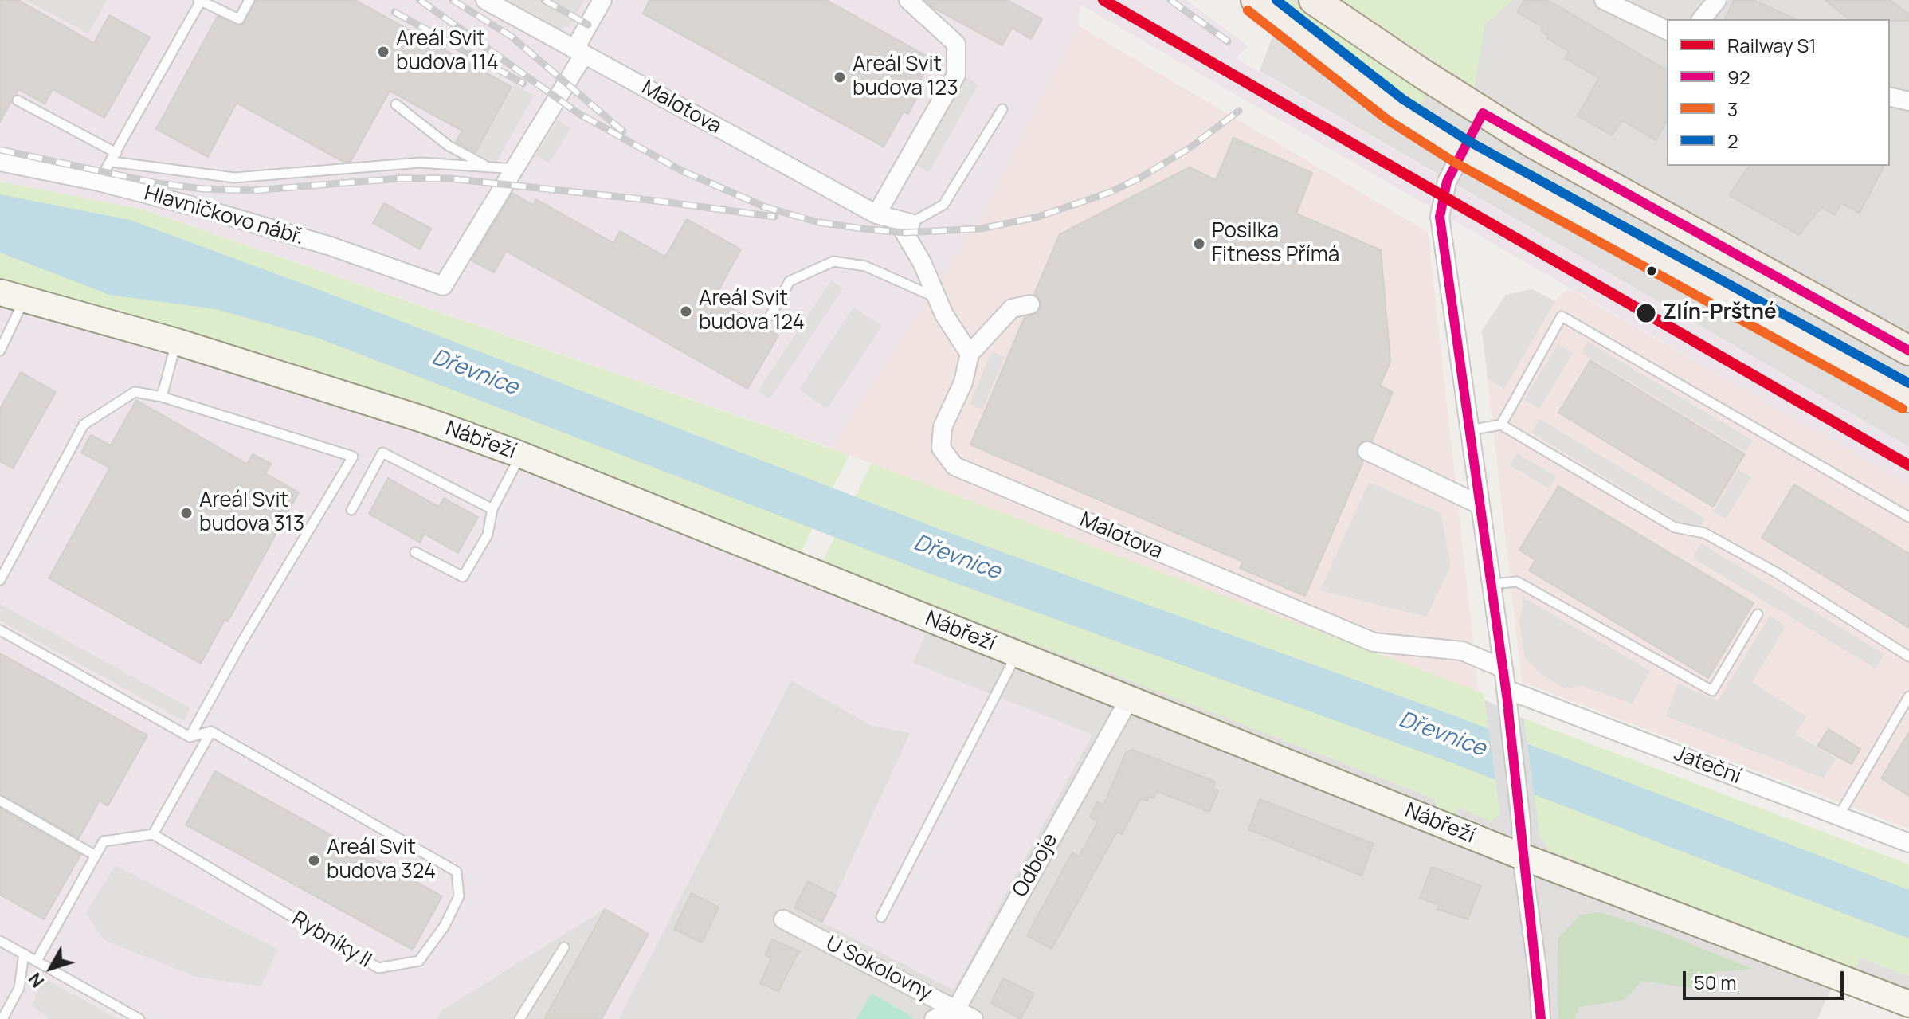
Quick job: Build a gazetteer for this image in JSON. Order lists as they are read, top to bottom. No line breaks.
{"streets":{"street":["Malotova","Hlavničkovo nábř.","Nábřeží","Jateční","Odboje","U Sokolovny"],"lane":["Rybníky II"]},"crossings":[["Nábřeží","Odboje"],["Odboje","U Sokolovny"]],"water":["Dřevnice"],"places":["Areál Svit budova 114","Areál Svit budova 123","Posilka Fitness Přímá","Areál Svit budova 124","Zlín-Prštné","Areál Svit budova 313","Areál Svit budova 324"],"lines":["rail line S1","transit line 2","transit line 3","transit line 92"],"legend":["Railway S1","92","3","2"],"scale_bar":"50 m","north":"bottom left"}
